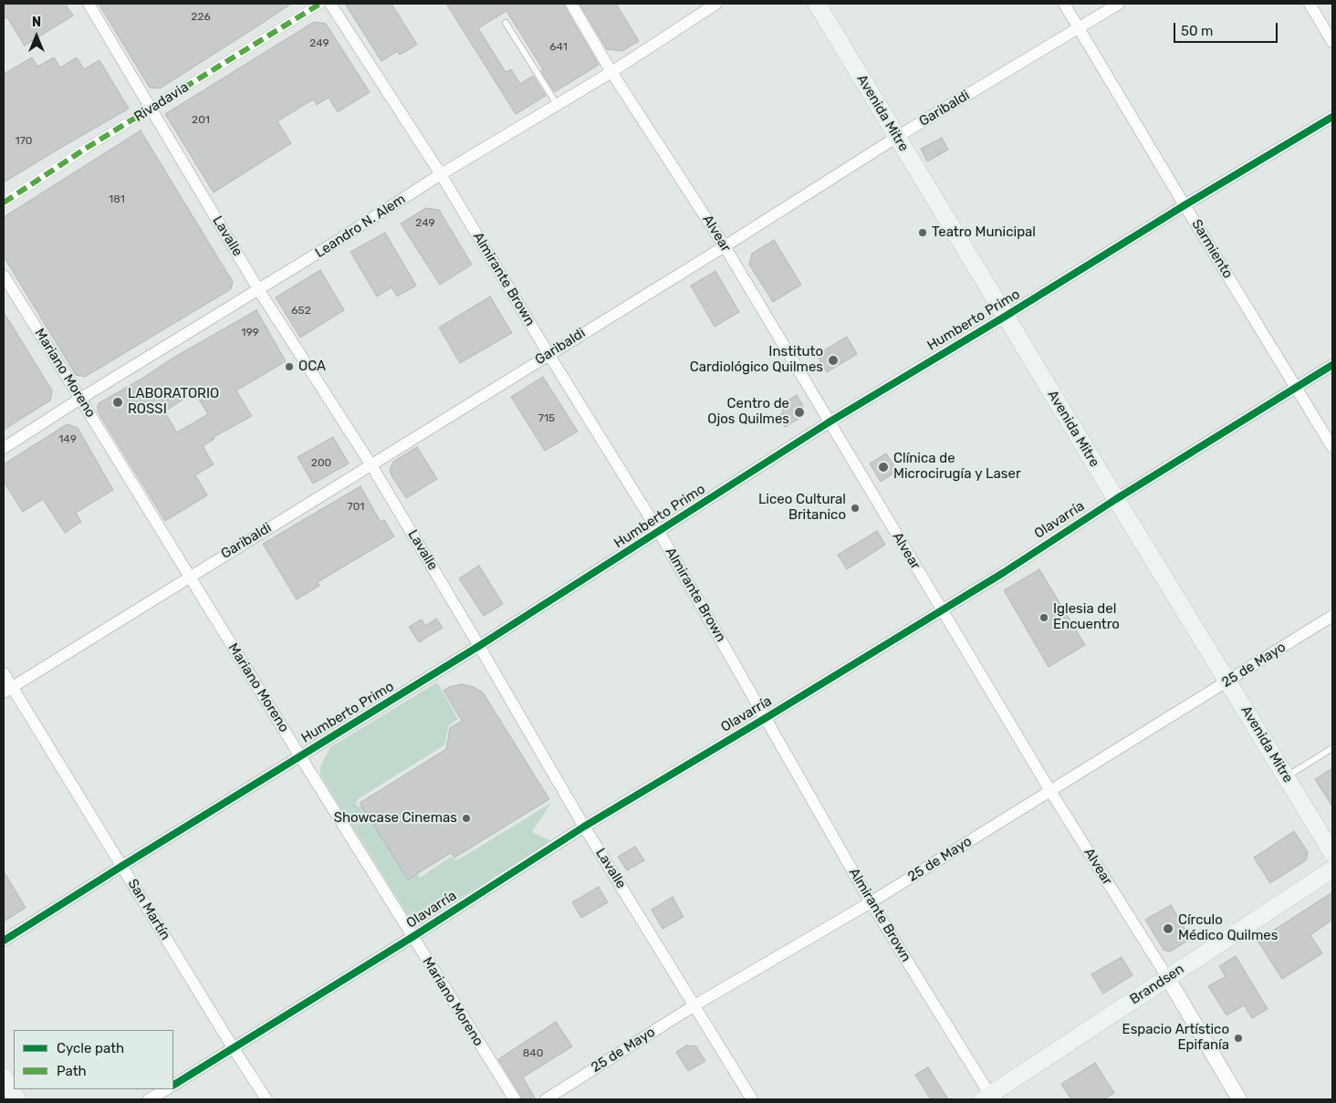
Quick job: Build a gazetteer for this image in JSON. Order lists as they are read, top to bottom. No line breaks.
{"streets":{"main road":["Avenida Mitre","Brandsen"],"street":["Rivadavia","Garibaldi","Leandro N. Alem","Alvear","Lavalle","Sarmiento","Almirante Brown","Humberto Primo","Mariano Moreno","Olavarría","25 de Mayo","San Martín"]},"crossings":[["Rivadavia","Lavalle"],["Garibaldi","Avenida Mitre"],["Garibaldi","Alvear"],["Garibaldi","Lavalle"],["Garibaldi","Sarmiento"],["Garibaldi","Almirante Brown"],["Garibaldi","Mariano Moreno"],["Garibaldi","San Martín"],["Avenida Mitre","Humberto Primo"],["Avenida Mitre","Olavarría"],["Avenida Mitre","25 de Mayo"],["Leandro N. Alem","Alvear"],["Leandro N. Alem","Lavalle"],["Leandro N. Alem","Almirante Brown"],["Leandro N. Alem","Mariano Moreno"],["Alvear","Humberto Primo"],["Alvear","Olavarría"],["Alvear","25 de Mayo"],["Alvear","Brandsen"],["Lavalle","Humberto Primo"],["Lavalle","Olavarría"],["Lavalle","25 de Mayo"],["Sarmiento","Humberto Primo"],["Sarmiento","Olavarría"],["Almirante Brown","Humberto Primo"],["Almirante Brown","Olavarría"],["Almirante Brown","25 de Mayo"],["Almirante Brown","Brandsen"],["Humberto Primo","Mariano Moreno"],["Humberto Primo","San Martín"],["Mariano Moreno","Olavarría"],["Olavarría","San Martín"]],"places":["Teatro Municipal","Instituto Cardiológico Quilmes","OCA","LABORATORIO ROSSI","Centro de Ojos Quilmes","Clínica de Microcirugía y Laser","Liceo Cultural Britanico","Iglesia del Encuentro","Showcase Cinemas","Círculo Médico Quilmes","Espacio Artístico Epifanía"],"house_numbers":["226","249","641","201","170","181","249","652","199","715","149","200","701","840"],"legend":["Cycle path","Path"],"scale_bar":"50 m","north":"top"}
